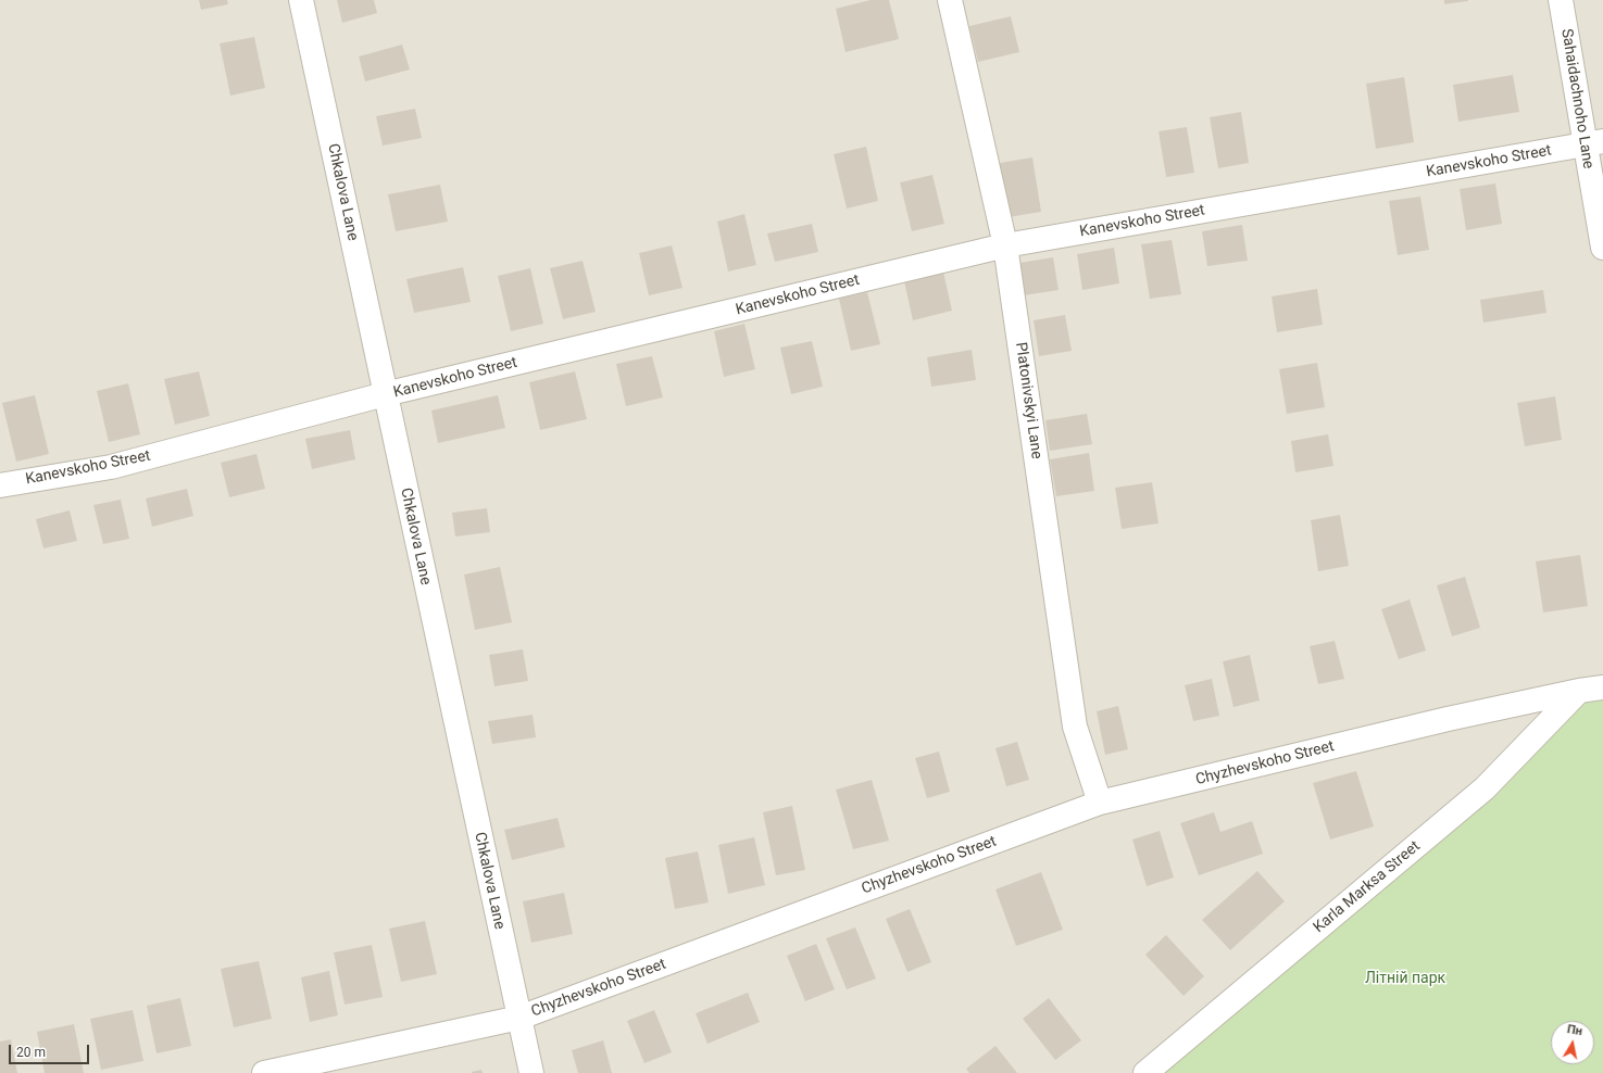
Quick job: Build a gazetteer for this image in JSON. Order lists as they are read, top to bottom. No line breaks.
{"streets":{"street":["Sahaidachnoho Lane","Kanevskoho Street","Chkalova Lane","Platonivskyi Lane","Chyzhevskoho Street","Karla Marksa Street"]},"crossings":[["Sahaidachnoho Lane","Kanevskoho Street"],["Kanevskoho Street","Chkalova Lane"],["Kanevskoho Street","Platonivskyi Lane"],["Chkalova Lane","Chyzhevskoho Street"],["Platonivskyi Lane","Chyzhevskoho Street"],["Chyzhevskoho Street","Karla Marksa Street"]],"parks":["Літній парк"],"scale_bar":"20 m","north":"top"}
